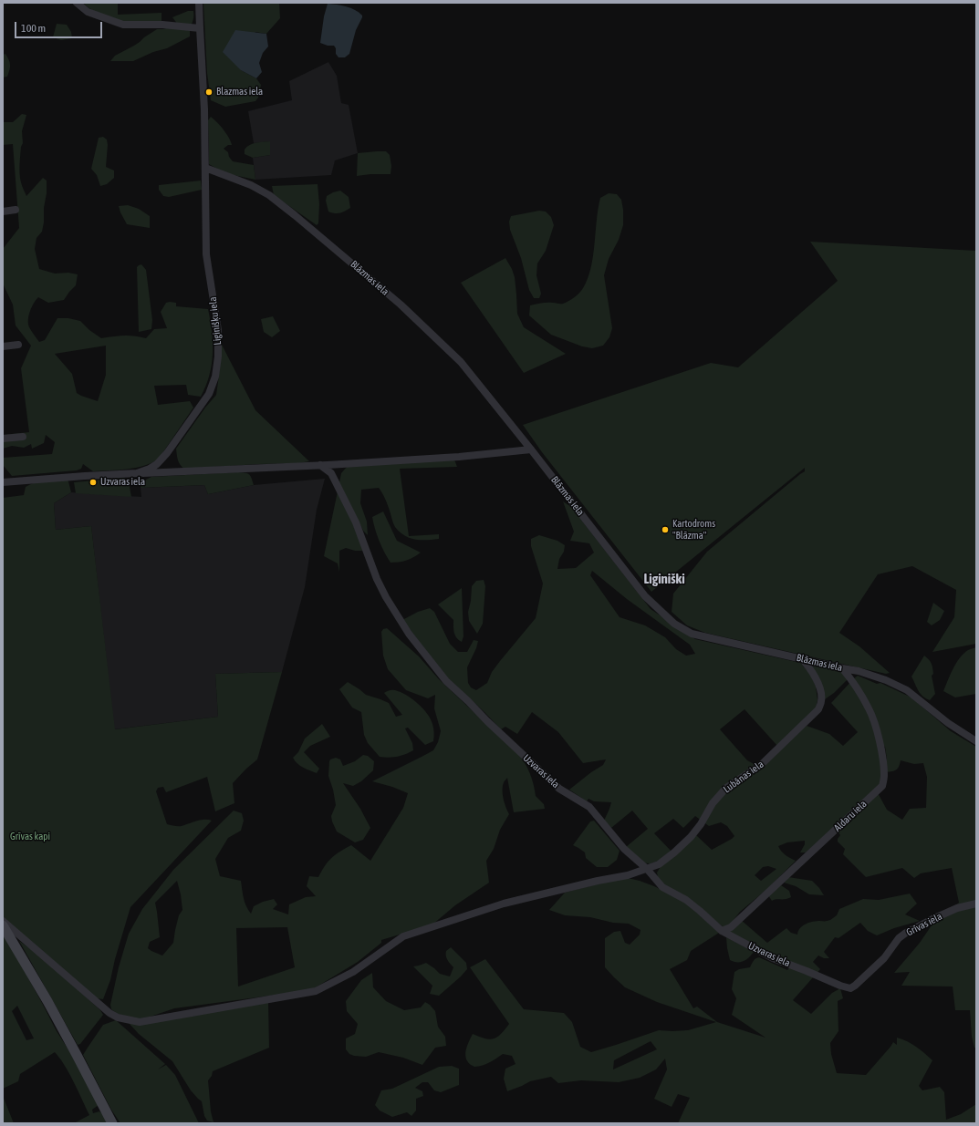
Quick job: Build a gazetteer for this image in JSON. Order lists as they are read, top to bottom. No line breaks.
{"streets":{"street":["Blāzmas iela","Liginišķu iela","Uzvaras iela","Lubānas iela","Aldaru iela","Grīvas iela"]},"crossings":[["Blāzmas iela","Liginišķu iela"],["Blāzmas iela","Lubānas iela"],["Blāzmas iela","Aldaru iela"],["Uzvaras iela","Lubānas iela"],["Uzvaras iela","Aldaru iela"],["Uzvaras iela","Grīvas iela"]],"districts":["Liginiški"],"parks":["Grīvas kapi"],"places":["Blazmas iela","Uzvaras iela","Kartodroms \"Blāzma\""],"scale_bar":"100 m"}
